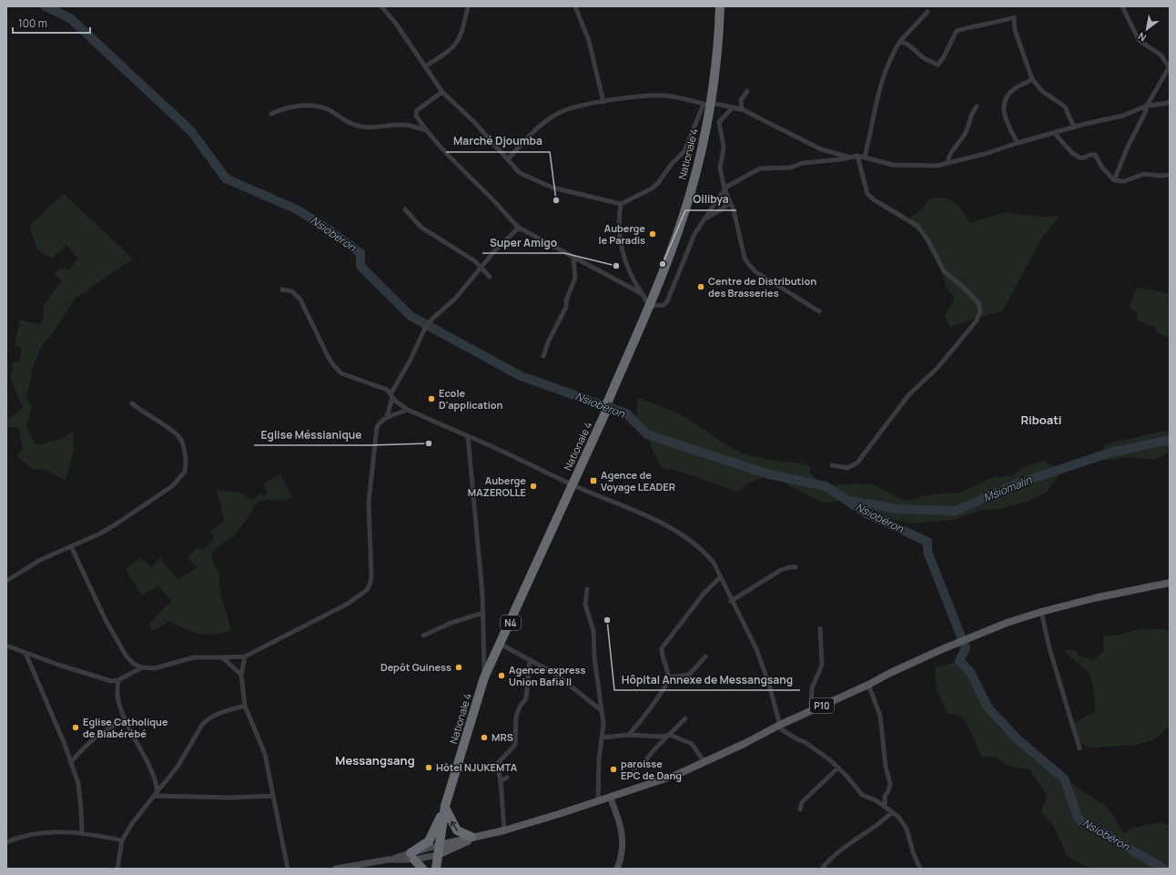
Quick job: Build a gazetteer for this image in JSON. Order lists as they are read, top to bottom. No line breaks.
{"streets":{"highway":["Nationale 4","N4"],"main road":["P10"]},"crossings":[["Nationale 4","P10"]],"districts":["Riboati","Messangsang"],"water":["Nsiobéron","Msiomalin"],"places":{"other":["Marché Djoumba","Auberge le Paradis","Oilibya","Super Amigo","Centre de Distribution des Brasseries","Ecole D'application","Eglise Méssianique","Auberge MAZEROLLE","Hôpital Annexe de Messangsang","Depôt Guiness","Agence express Union Bafia II","Eglise Catholique de Biabérébé","MRS","Hôtel NJUKEMTA","paroisse EPC de Dang"],"transit":["Agence de Voyage LEADER"]},"scale_bar":"100 m","north":"bottom left"}
